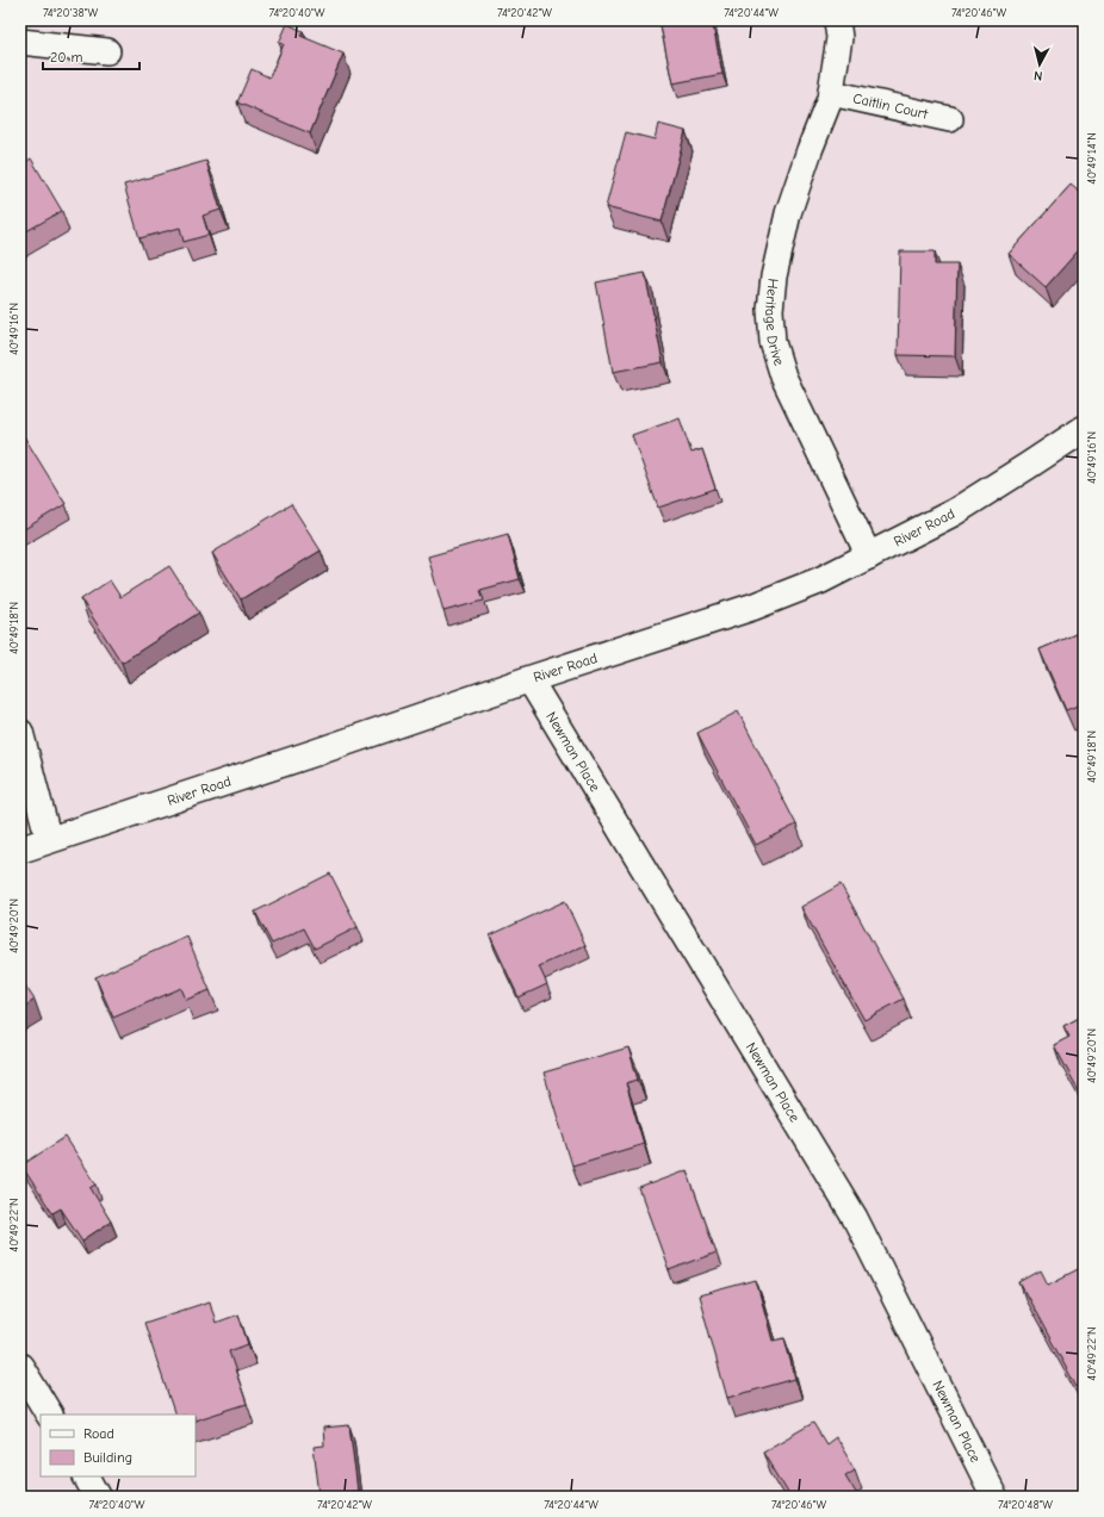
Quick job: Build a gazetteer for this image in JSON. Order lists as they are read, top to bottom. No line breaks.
{"streets":{"street":["Caitlin Court","Heritage Drive","River Road","Newman Place"]},"crossings":[["Caitlin Court","Heritage Drive"],["Heritage Drive","River Road"],["River Road","Newman Place"]],"legend":["Road","Building"],"scale_bar":"20 m","north":"bottom","coordinates":["74°20'38\"W","74°20'40\"W","74°20'42\"W","74°20'44\"W","74°20'46\"W","40°49'14\"N","40°49'16\"N","40°49'18\"N","40°49'20\"N","40°49'22\"N","74°20'48\"W"]}
